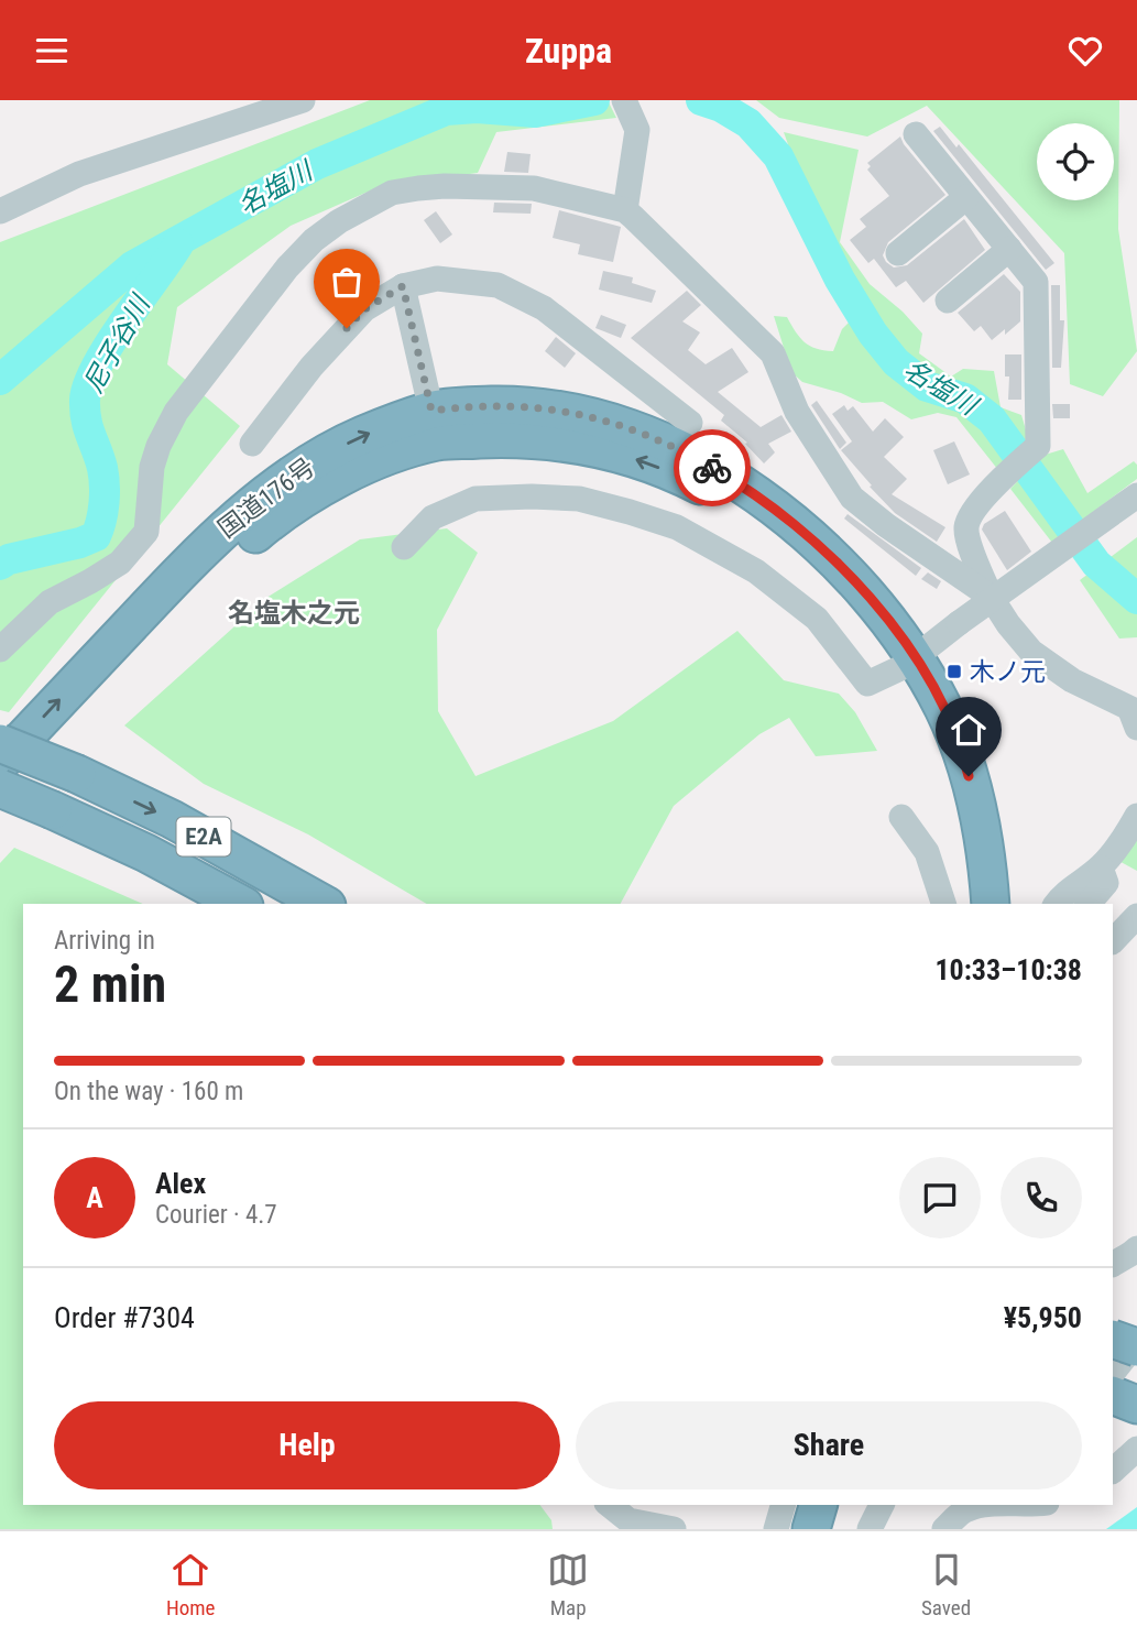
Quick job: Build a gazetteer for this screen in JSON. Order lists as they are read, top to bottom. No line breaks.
{"streets":{"highway":["国道176号","E2A"]},"districts":["名塩木之元"],"water":["名塩川","尼子谷川"],"places":{"transit":["木ノ元"]},"page":{"header":"Zuppa","heading":["2 min","Arriving in","10:33–10:38"],"panel":["Alex","Courier · 4.7","Order #7304","¥5,950"],"bar":"On the way · 160 m","round":"A","buttons":["Help","Share"],"tabs":["Home","Map","Saved"]}}
